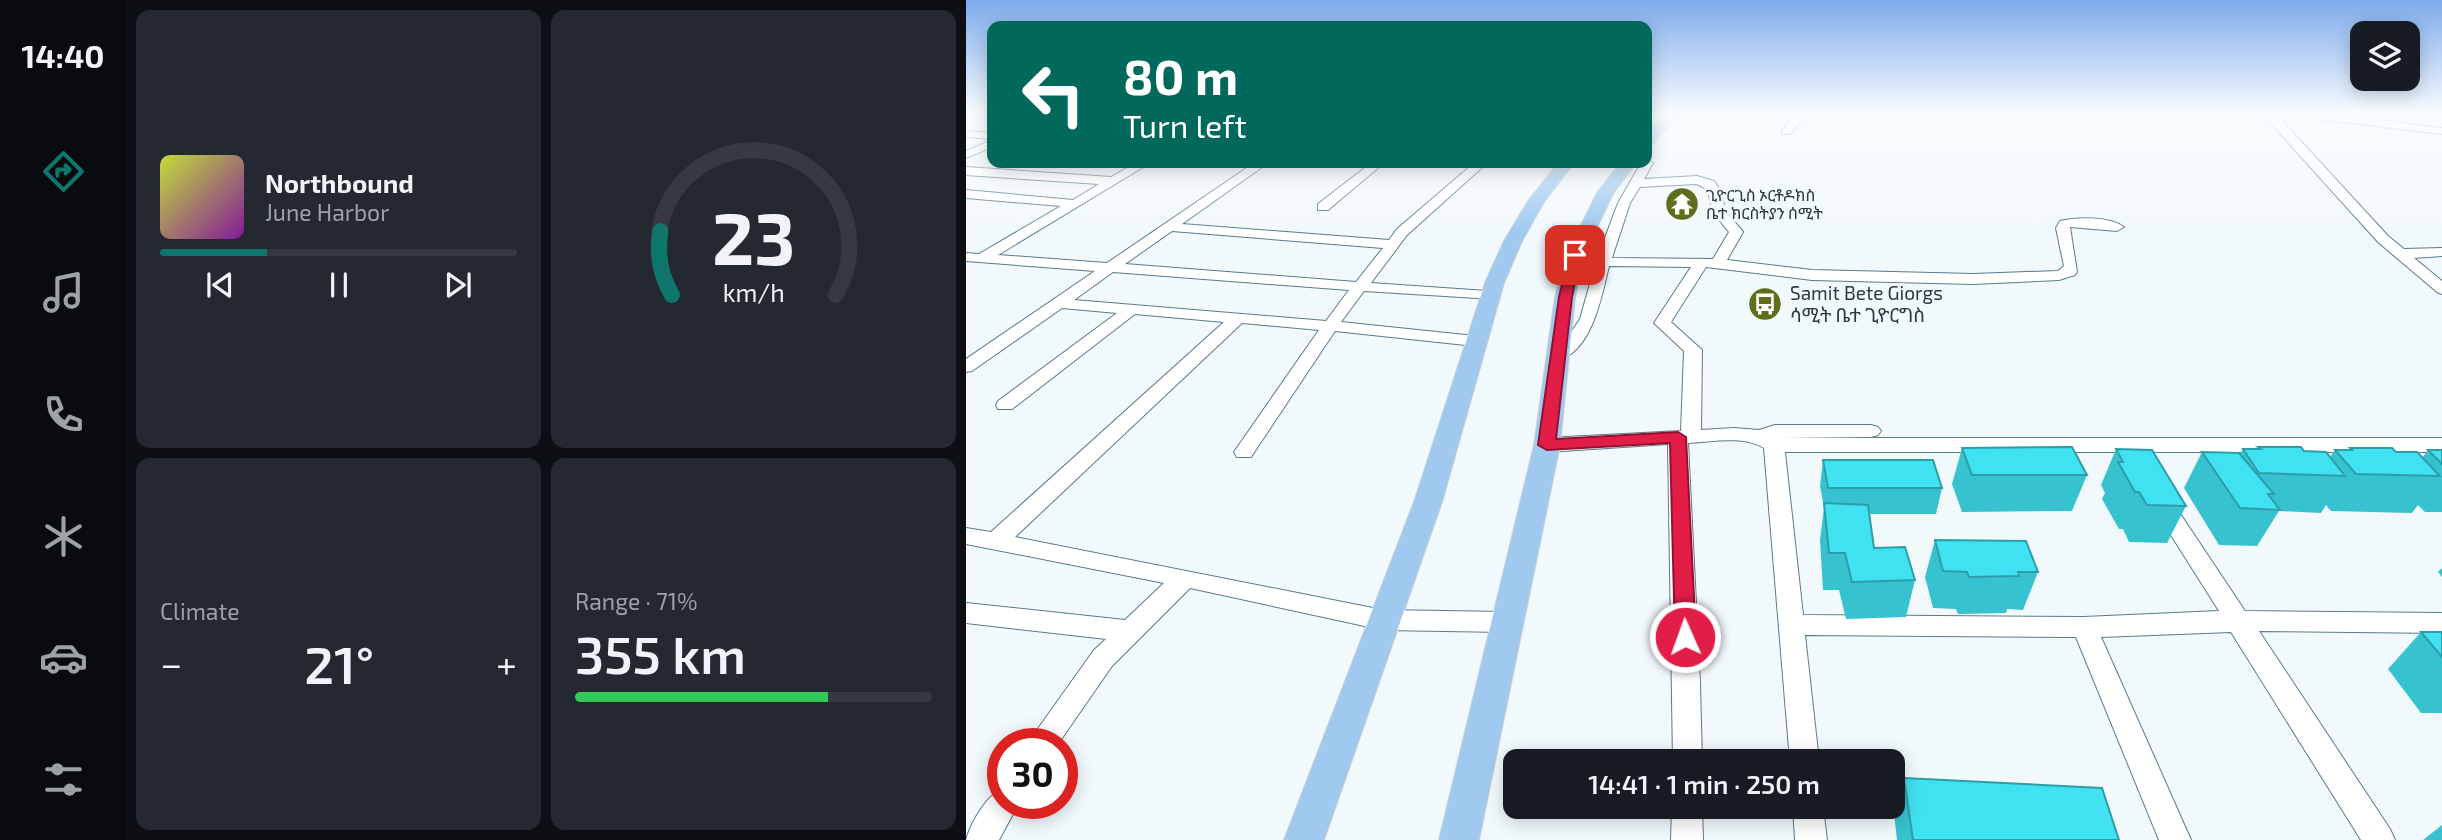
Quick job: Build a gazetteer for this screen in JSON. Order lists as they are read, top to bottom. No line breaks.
{"places":{"temple":["ጊዮርጊስ ኦርቶዶክስ ቤተ ክርስትያን ሰሚት"],"bus stop":["Samit Bete Giorgs ሳሚት ቤተ ጊዮርግስ"]},"page":{"tabs":"14:40","turn":["80 m","Turn left"],"song":["Northbound","June Harbor"],"tile":["Climate",["Range · 71%","355 km"]],"heat":["−","21°","+"],"limit":"30","trip":"14:41 · 1 min · 250 m","gauge":["23","km/h"]}}
